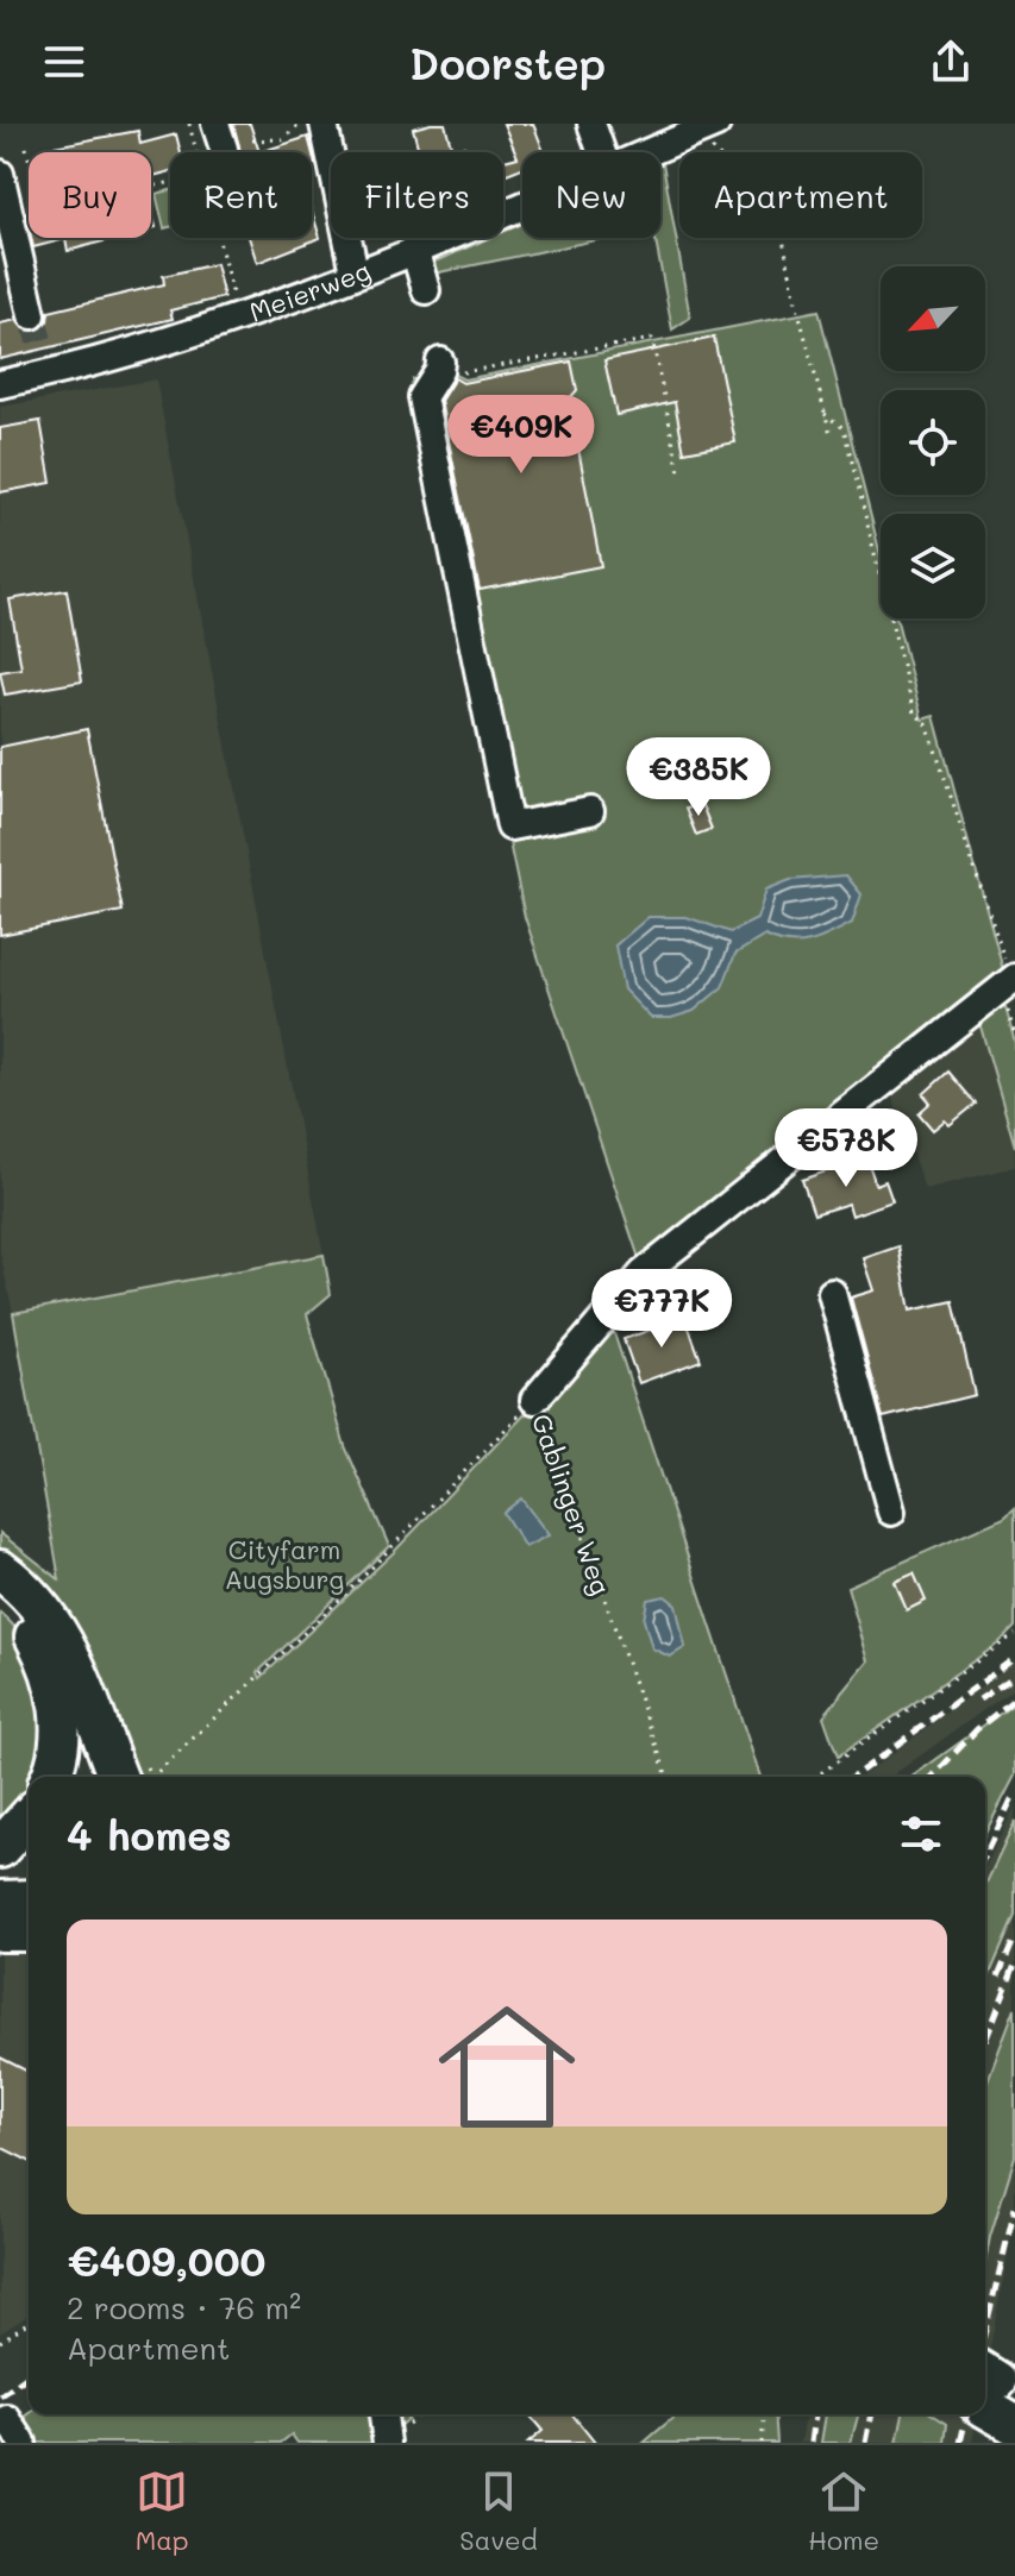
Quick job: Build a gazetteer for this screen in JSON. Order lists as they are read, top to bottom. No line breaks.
{"streets":{"street":["Meierweg","Gablinger Weg"]},"parks":["Cityfarm Augsburg"],"north":"bottom left","page":{"header":"Doorstep","chip":["Buy","Rent","Filters","New","Apartment"],"price":["€409K","€385K","€578K","€777K"],"heading":"4 homes","list":[{"name":"€409,000","note":"2 rooms · 76 m² · Apartment"}],"tabs":["Map","Saved","Home"]}}
